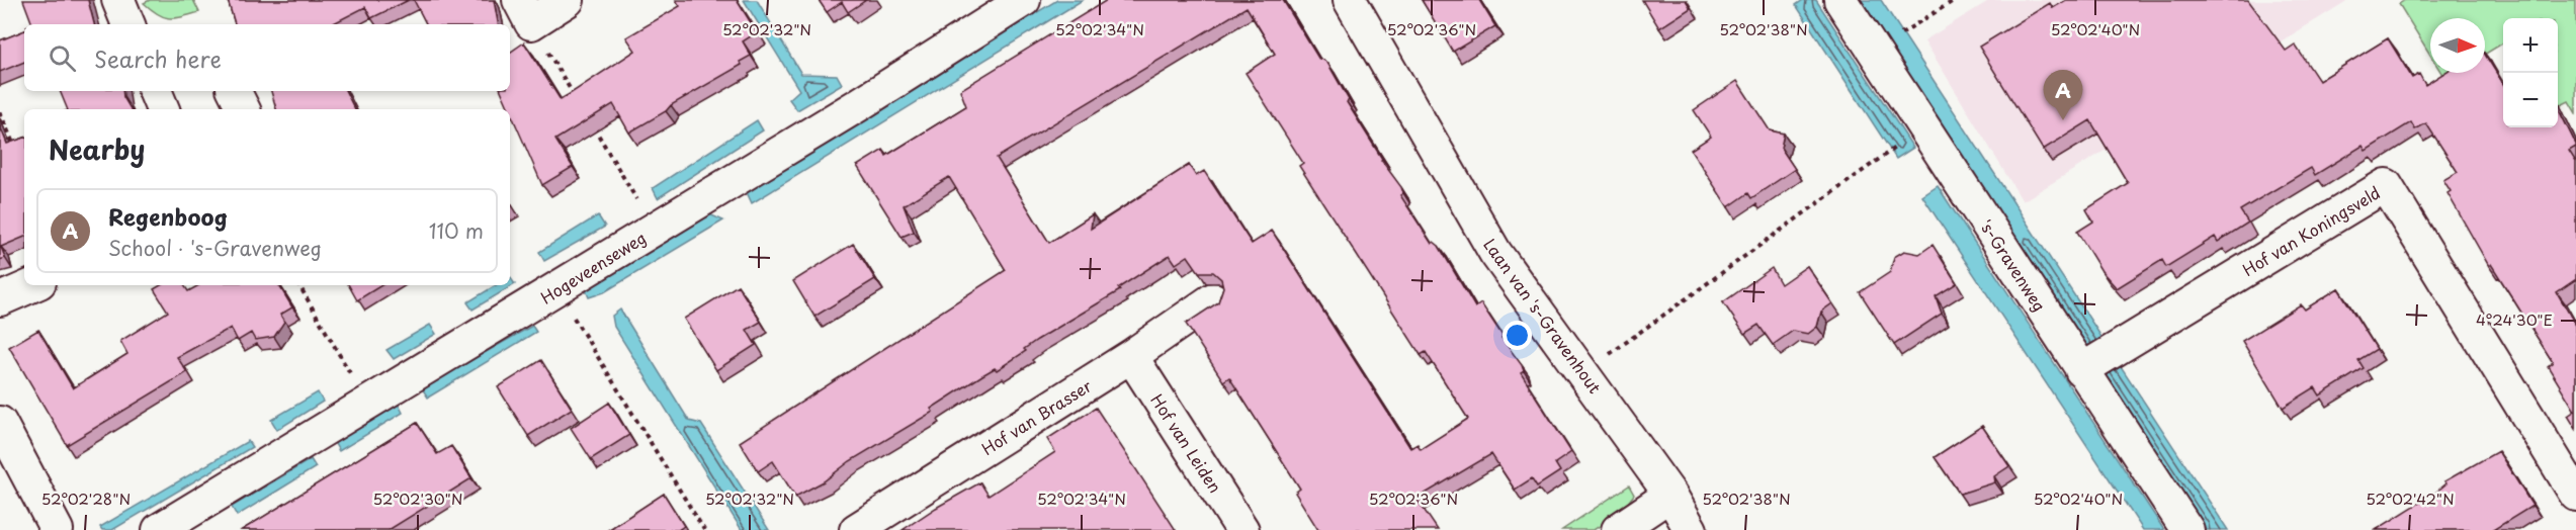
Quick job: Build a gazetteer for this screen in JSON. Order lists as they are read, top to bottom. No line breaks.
{"streets":{"street":["Hof van Koningsveld","'s-Gravenweg","Hogeveenseweg","Laan van 's-Gravenhout","Hof van Brasser","Hof van Leiden"]},"crossings":[["Hof van Koningsveld","'s-Gravenweg"],["Hof van Brasser","Hof van Leiden"]],"north":"right","page":{"map_buttons":["+","−"],"search":"Search here","pins":"A","heading":"Nearby","list":[{"mark":"A","name":"Regenboog","note":"School · 's-Gravenweg","value":"110 m"}]},"coordinates":["52°02'32\"N","52°02'34\"N","52°02'36\"N","52°02'38\"N","52°02'40\"N","4°24'30\"E","52°02'28\"N","52°02'30\"N","52°02'42\"N"]}
